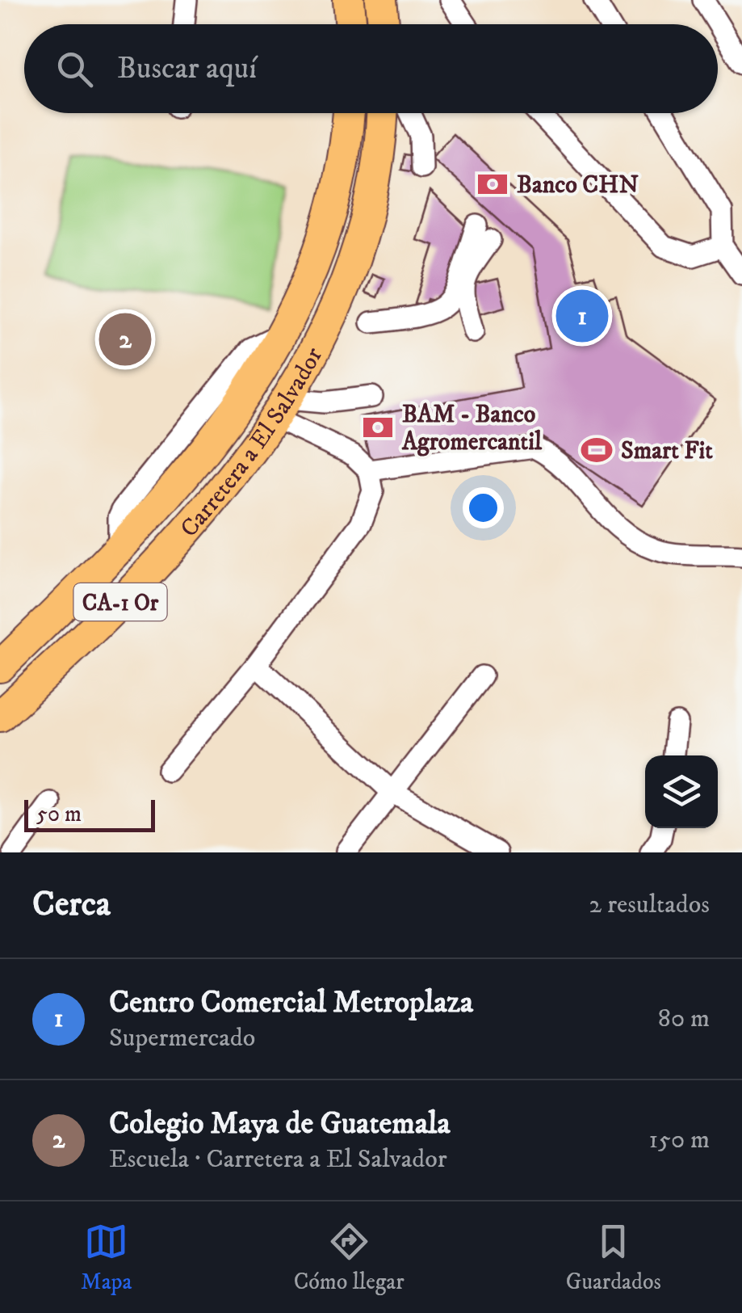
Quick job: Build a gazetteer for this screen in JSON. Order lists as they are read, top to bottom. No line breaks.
{"streets":{"highway":["Carretera a El Salvador","CA-1 Or"]},"places":{"bank":["Banco CHN","BAM - Banco Agromercantil"],"sports":["Smart Fit"]},"scale_bar":"50 m","page":{"search":"Buscar aquí","pins":["1","2"],"scale":"50 m","heading":["Cerca","2 resultados"],"list":[{"mark":"1","name":"Centro Comercial Metroplaza","note":"Supermercado","value":"80 m"},{"mark":"2","name":"Colegio Maya de Guatemala","note":"Escuela · Carretera a El Salvador","value":"150 m"}],"nav":["Mapa","Cómo llegar","Guardados"]}}
